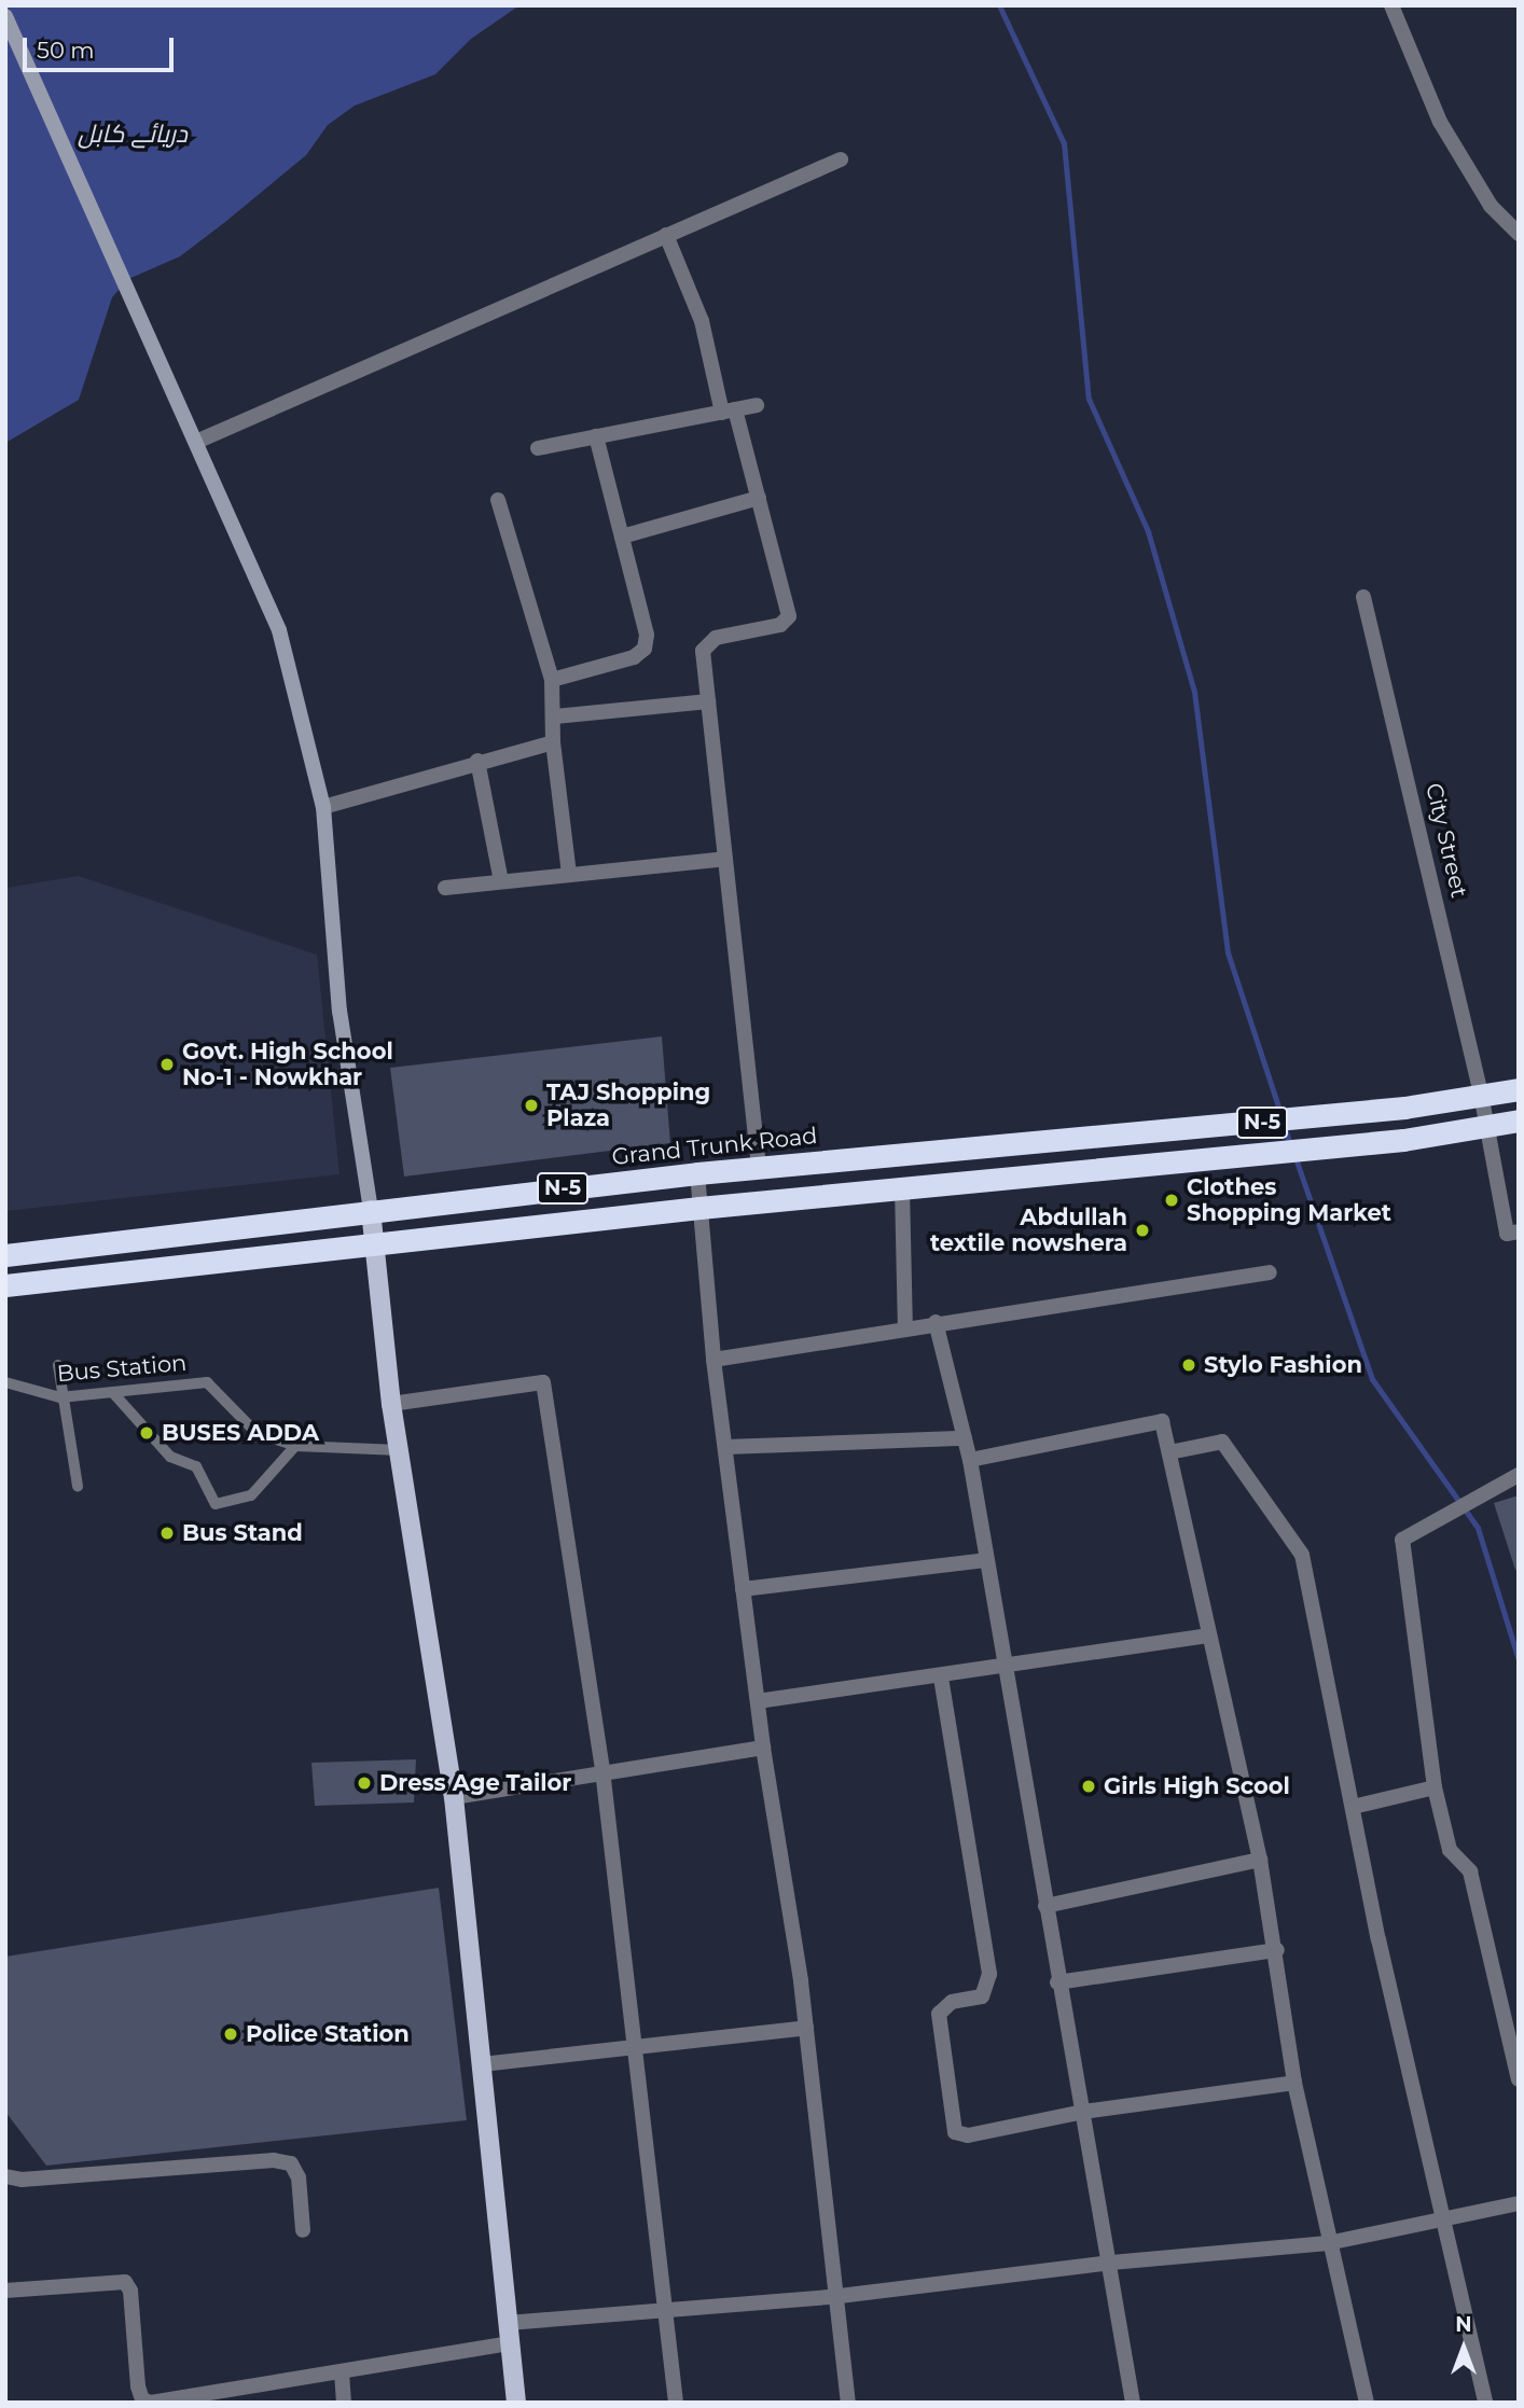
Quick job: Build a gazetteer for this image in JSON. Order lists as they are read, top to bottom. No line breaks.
{"streets":{"highway":["N-5","Grand Trunk Road"],"street":["City Street"],"lane":["Bus Station"]},"crossings":[["City Street","N-5"],["City Street","Grand Trunk Road"]],"water":["دریائے کابل"],"places":["Govt. High School No-1 - Nowkhar","TAJ Shopping Plaza","Clothes Shopping Market","Abdullah textile nowshera","Stylo Fashion","BUSES ADDA","Bus Stand","Dress Age Tailor","Girls High Scool","Police Station"],"scale_bar":"50 m","north":"top"}
